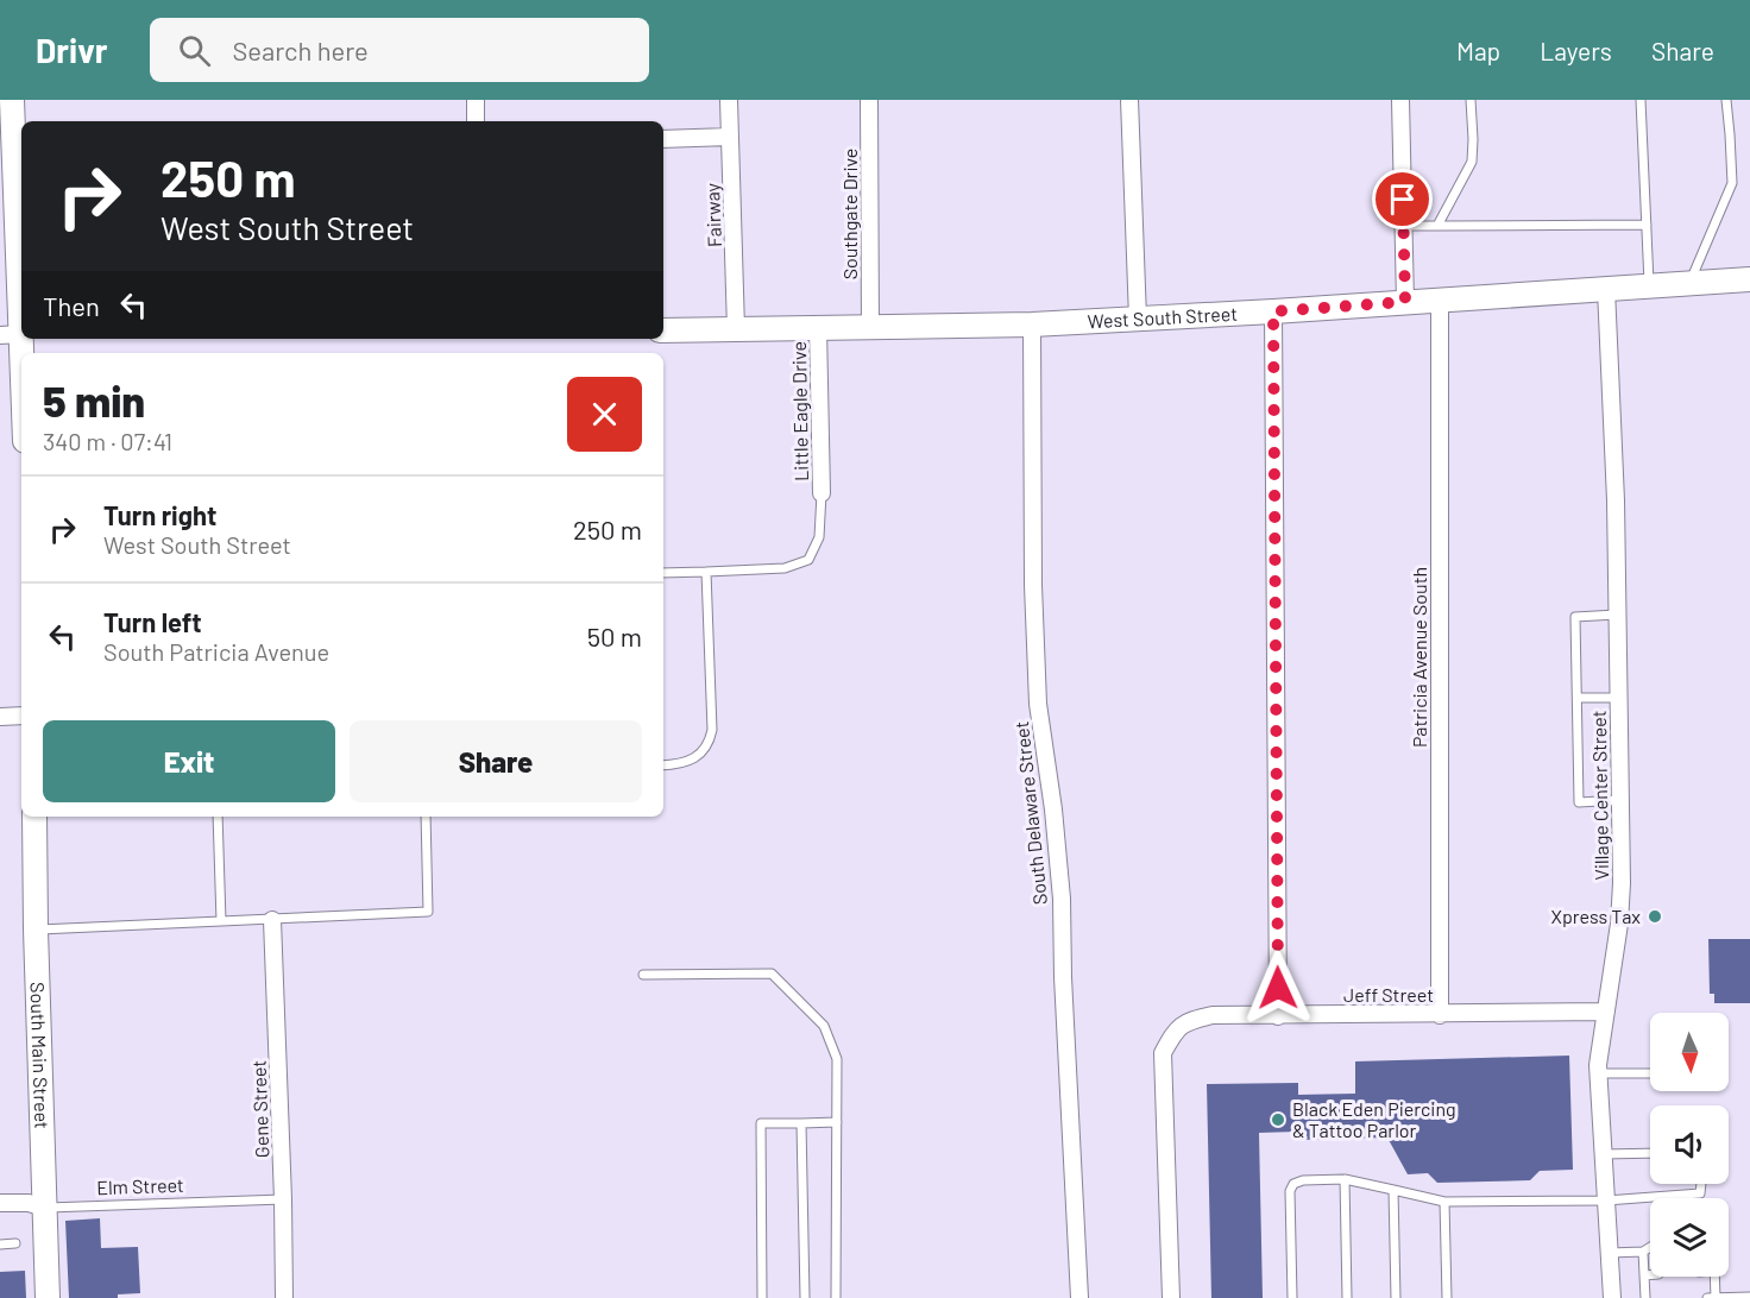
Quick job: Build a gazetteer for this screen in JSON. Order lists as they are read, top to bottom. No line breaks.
{"streets":{"street":["Southgate Drive","Fairway","West South Street","Little Eagle Drive","Patricia Avenue South","Village Center Street","South Delaware Street","Jeff Street","South Main Street","Gene Street","Elm Street"]},"crossings":[["Southgate Drive","West South Street"],["Fairway","West South Street"],["West South Street","Little Eagle Drive"],["West South Street","Patricia Avenue South"],["West South Street","Village Center Street"],["West South Street","South Delaware Street"],["Patricia Avenue South","Jeff Street"],["Village Center Street","Jeff Street"],["South Main Street","Elm Street"],["Gene Street","Elm Street"]],"places":["Xpress Tax","Black Eden Piercing & Tattoo Parlor"],"north":"bottom","page":{"header":"Drivr","search":"Search here","nav":["Map","Layers","Share"],"turn":["250 m","West South Street"],"then":"Then","heading":["5 min","340 m · 07:41"],"list":[{"name":"Turn right","note":"West South Street","value":"250 m"},{"name":"Turn left","note":"South Patricia Avenue","value":"50 m"}],"buttons":["Exit","Share"]}}
